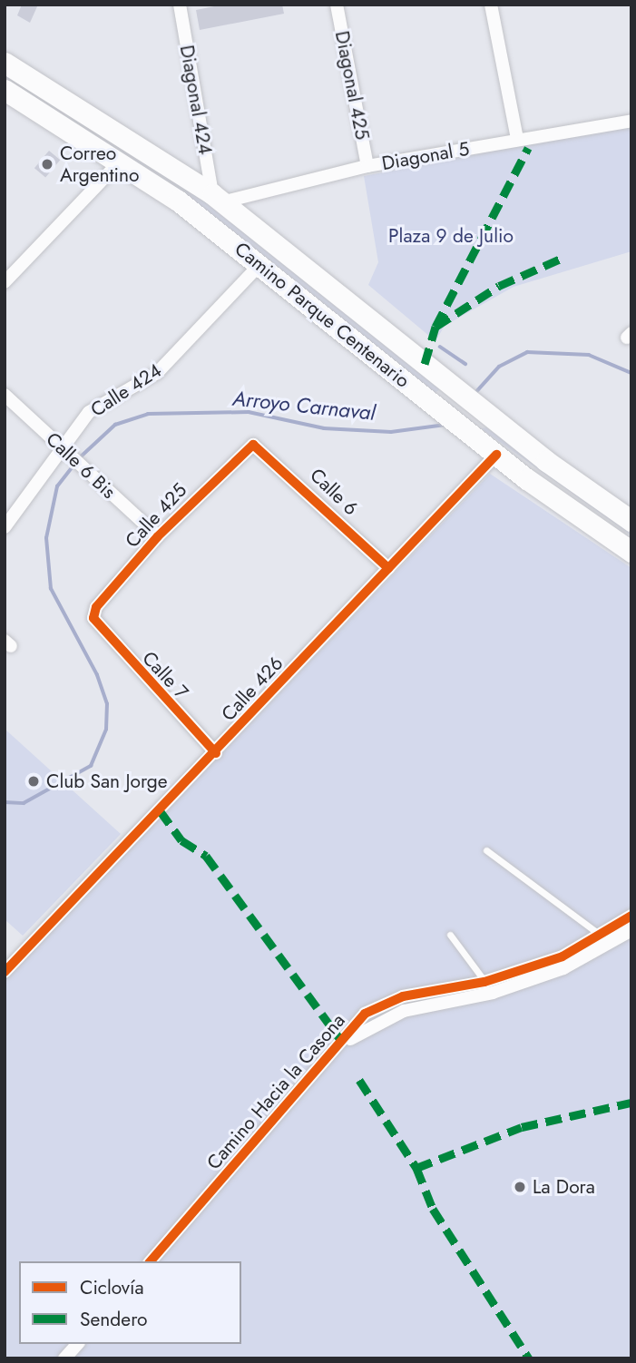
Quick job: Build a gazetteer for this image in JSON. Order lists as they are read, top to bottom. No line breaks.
{"streets":{"main road":["Camino Parque Centenario"],"street":["Diagonal 425","Diagonal 424","Diagonal 5","Calle 424","Calle 6 Bis","Calle 6","Calle 425","Calle 7","Calle 426","Camino Hacia la Casona"]},"crossings":[["Diagonal 425","Diagonal 5"],["Diagonal 424","Diagonal 5"],["Diagonal 424","Camino Parque Centenario"],["Diagonal 5","Camino Parque Centenario"],["Camino Parque Centenario","Calle 424"],["Camino Parque Centenario","Calle 426"],["Calle 424","Calle 6 Bis"],["Calle 6 Bis","Calle 425"],["Calle 6","Calle 425"],["Calle 6","Calle 426"],["Calle 425","Calle 7"],["Calle 7","Calle 426"]],"water":["Arroyo Carnaval"],"parks":["Plaza 9 de Julio"],"places":["Correo Argentino","Club San Jorge","La Dora"],"legend":["Ciclovía","Sendero"]}
